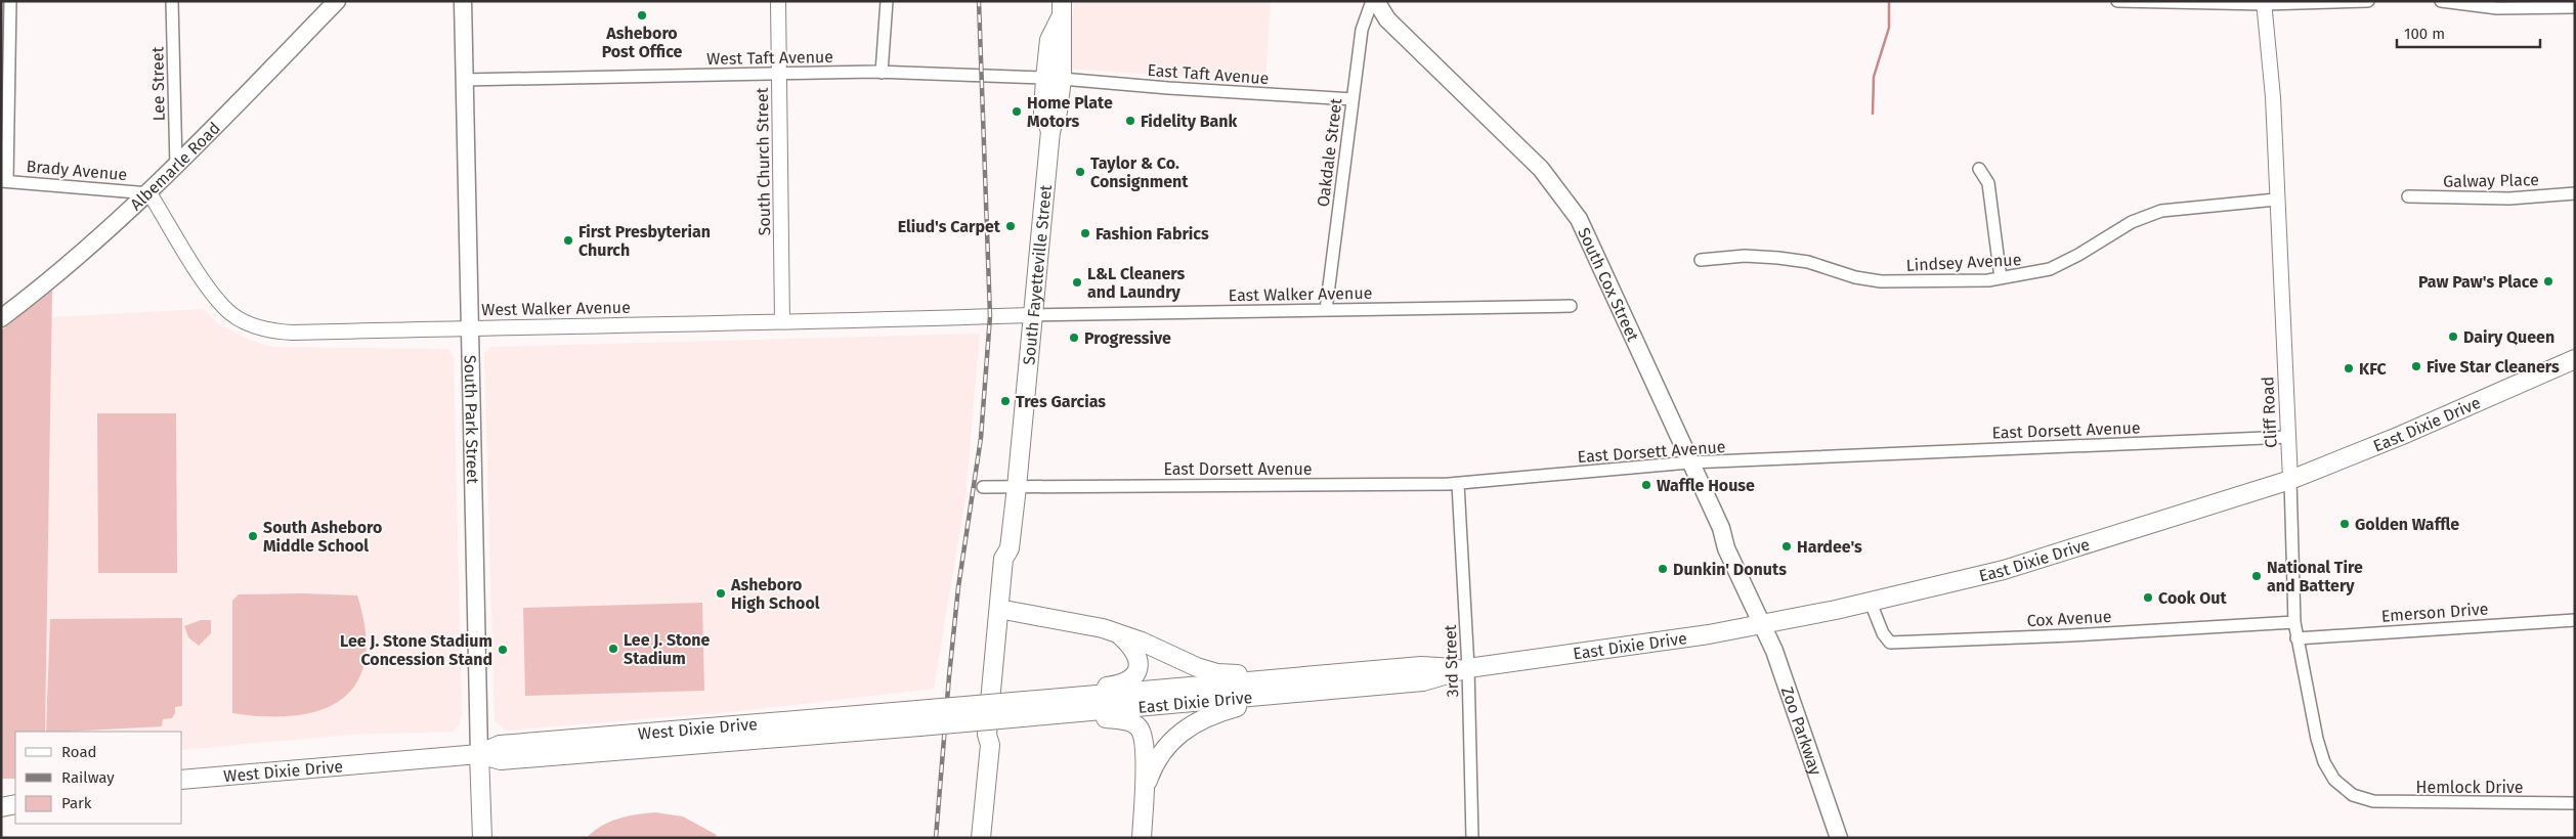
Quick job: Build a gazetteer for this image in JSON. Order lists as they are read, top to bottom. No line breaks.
{"streets":{"main road":["Albemarle Road","South Fayetteville Street","South Cox Street","South Park Street","East Dixie Drive","West Dixie Drive","Zoo Parkway"],"street":["West Taft Avenue","East Taft Avenue","Lee Street","Oakdale Street","South Church Street","Brady Avenue","Galway Place","Lindsey Avenue","East Walker Avenue","West Walker Avenue","Cliff Road","East Dorsett Avenue","Emerson Drive","Cox Avenue","3rd Street","Hemlock Drive"]},"crossings":[["West Taft Avenue","East Taft Avenue"],["West Taft Avenue","South Church Street"],["West Taft Avenue","South Fayetteville Street"],["West Taft Avenue","South Park Street"],["East Taft Avenue","Oakdale Street"],["East Taft Avenue","South Fayetteville Street"],["Lee Street","Albemarle Road"],["Oakdale Street","South Cox Street"],["Oakdale Street","East Walker Avenue"],["South Church Street","West Walker Avenue"],["Albemarle Road","Brady Avenue"],["Albemarle Road","West Walker Avenue"],["Brady Avenue","West Walker Avenue"],["Lindsey Avenue","Cliff Road"],["South Fayetteville Street","East Walker Avenue"],["South Fayetteville Street","West Walker Avenue"],["South Fayetteville Street","East Dorsett Avenue"],["South Cox Street","East Dixie Drive"],["South Cox Street","East Dorsett Avenue"],["South Cox Street","Zoo Parkway"],["East Walker Avenue","West Walker Avenue"],["West Walker Avenue","South Park Street"],["Cliff Road","East Dixie Drive"],["Cliff Road","East Dorsett Avenue"],["Cliff Road","Emerson Drive"],["Cliff Road","Cox Avenue"],["Cliff Road","Hemlock Drive"],["South Park Street","West Dixie Drive"],["East Dixie Drive","Cox Avenue"],["East Dixie Drive","3rd Street"],["East Dixie Drive","West Dixie Drive"],["East Dixie Drive","Zoo Parkway"],["East Dorsett Avenue","3rd Street"]],"places":["Asheboro Post Office","Home Plate Motors","Fidelity Bank","Taylor & Co. Consignment","Eliud's Carpet","Fashion Fabrics","First Presbyterian Church","Paw Paw's Place","L&L Cleaners and Laundry","Dairy Queen","Progressive","Five Star Cleaners","KFC","Tres Garcias","Waffle House","Golden Waffle","South Asheboro Middle School","Hardee's","Dunkin' Donuts","National Tire and Battery","Asheboro High School","Cook Out","Lee J. Stone Stadium","Lee J. Stone Stadium Concession Stand"],"legend":["Road","Railway","Park"],"scale_bar":"100 m"}
